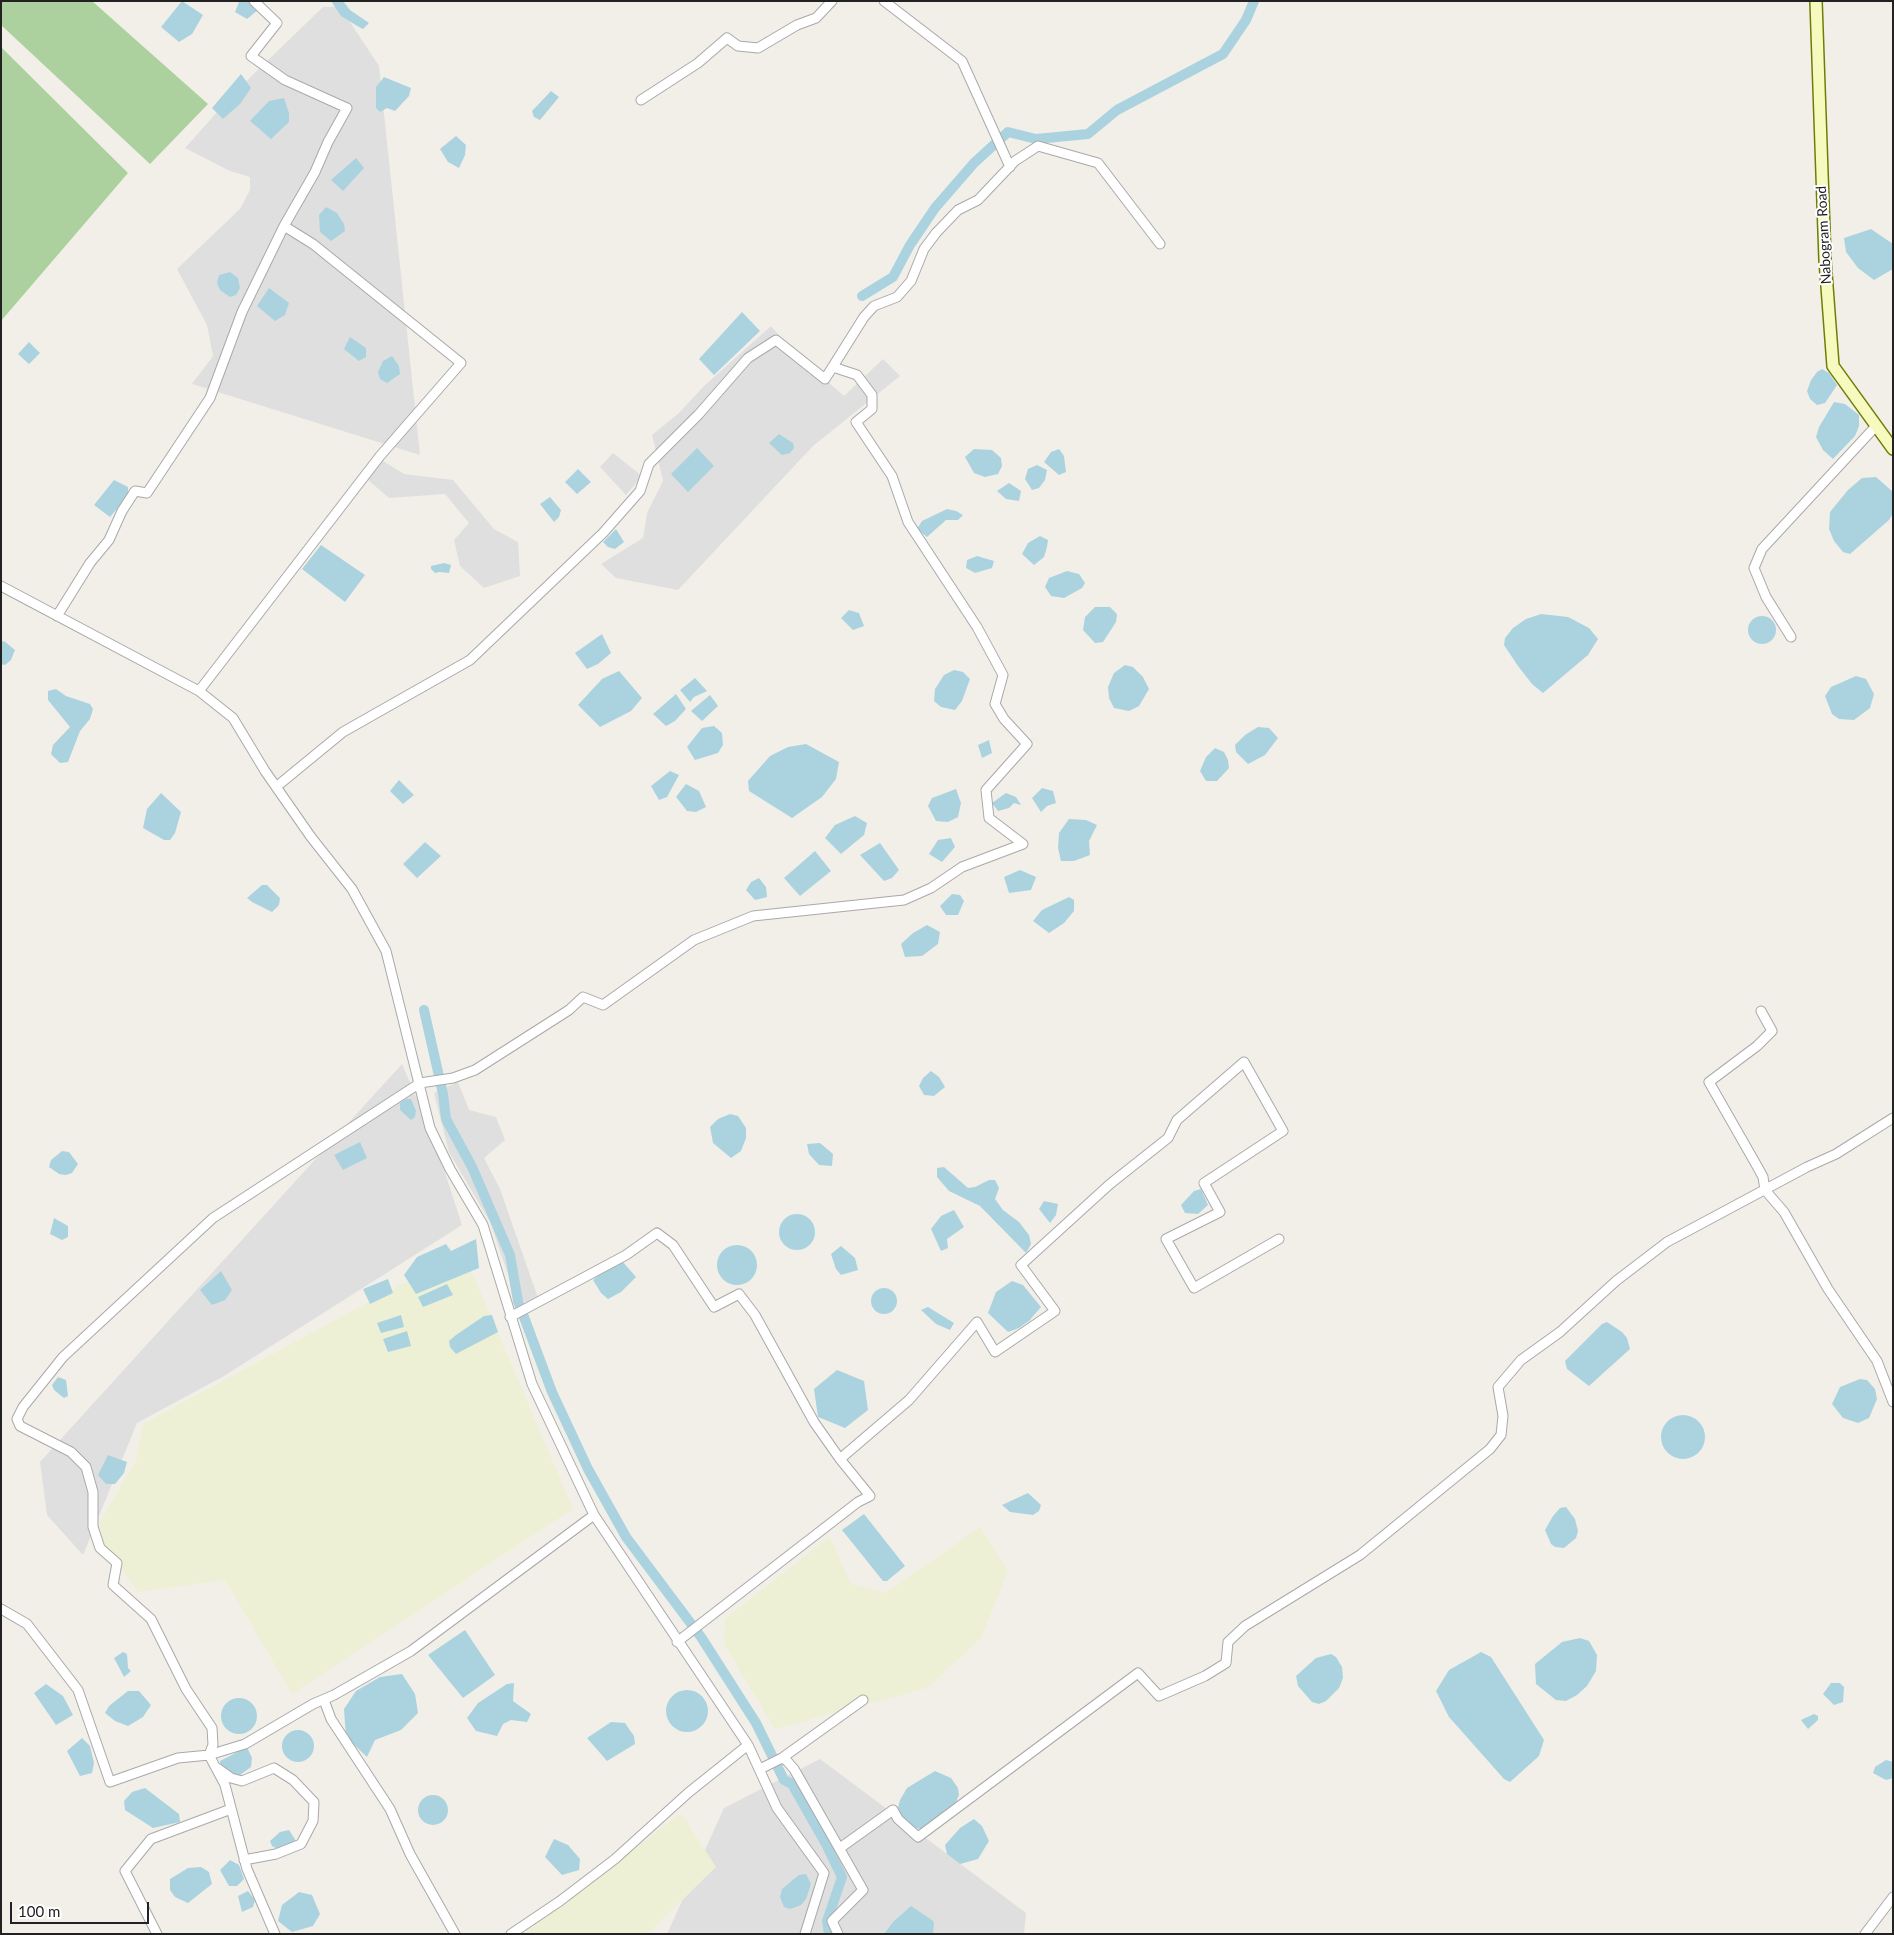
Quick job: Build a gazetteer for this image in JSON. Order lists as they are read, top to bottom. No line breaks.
{"streets":{"main road":["Nabogram Road"]},"scale_bar":"100 m"}
